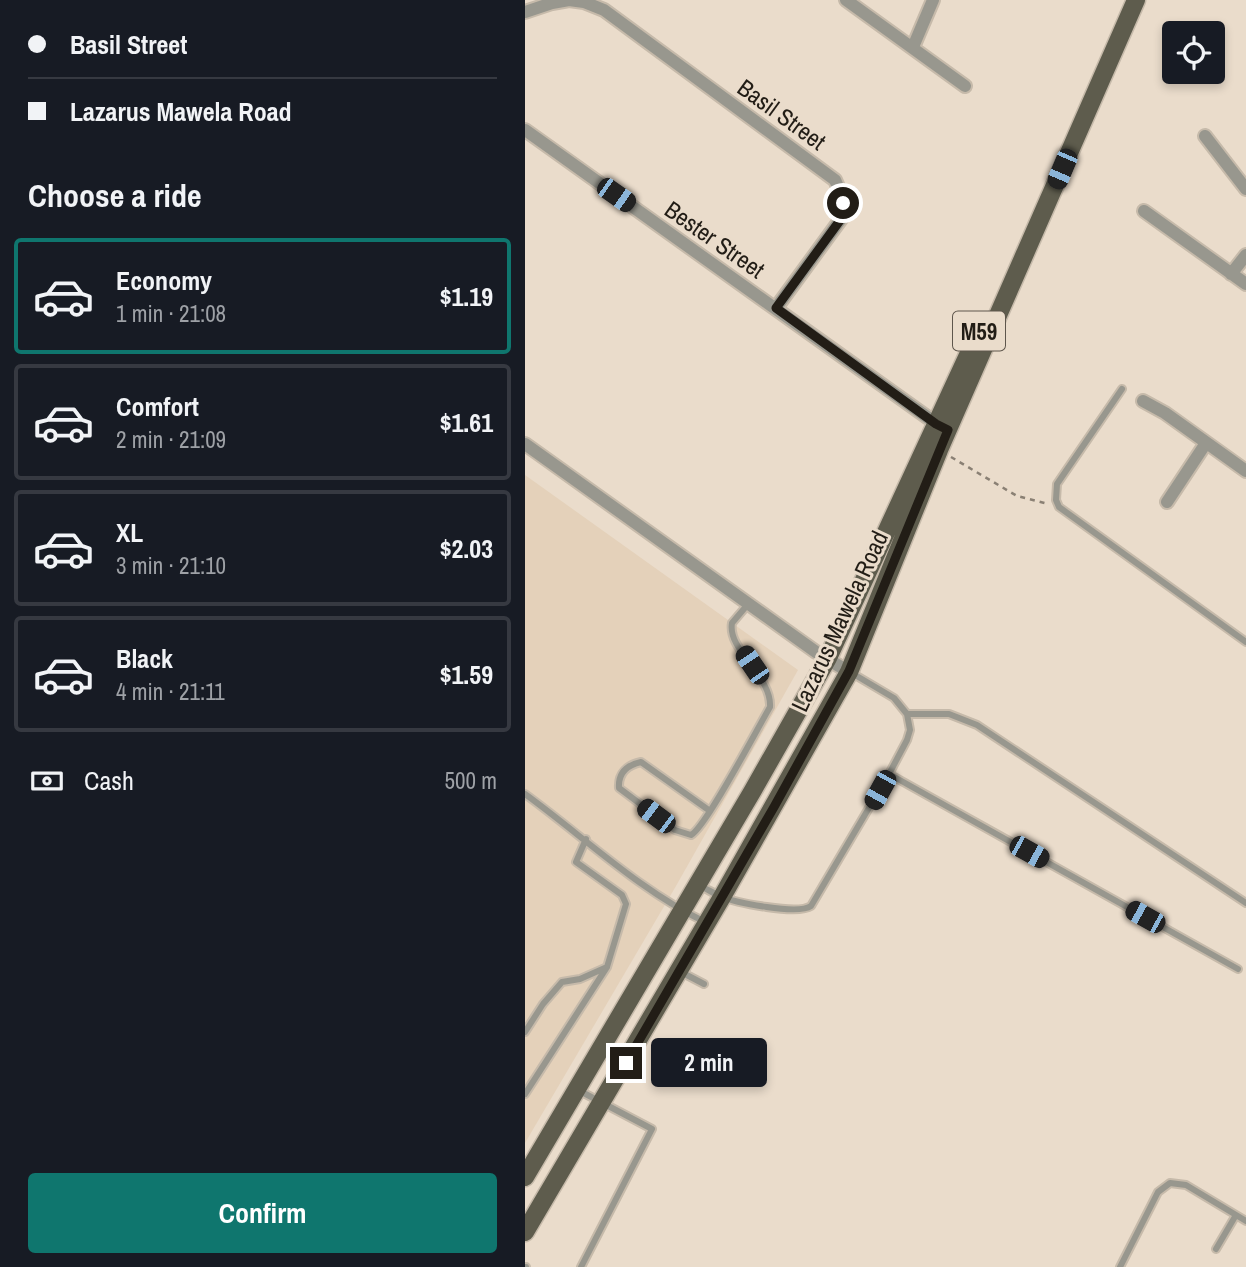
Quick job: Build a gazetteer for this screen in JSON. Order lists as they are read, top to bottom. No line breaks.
{"streets":{"main road":["M59","Lazarus Mawela Road"],"street":["Basil Street","Bester Street"]},"crossings":[["Basil Street","Bester Street"],["Bester Street","Lazarus Mawela Road"]],"page":{"banner":["Basil Street","Lazarus Mawela Road"],"heading":"Choose a ride","list":[{"name":"Economy","note":"1 min · 21:08","value":"$1.19"},{"name":"Comfort","note":"2 min · 21:09","value":"$1.61"},{"name":"XL","note":"3 min · 21:10","value":"$2.03"},{"name":"Black","note":"4 min · 21:11","value":"$1.59"}],"pay":["Cash","500 m"],"bubble":"2 min","buttons":"Confirm"}}
